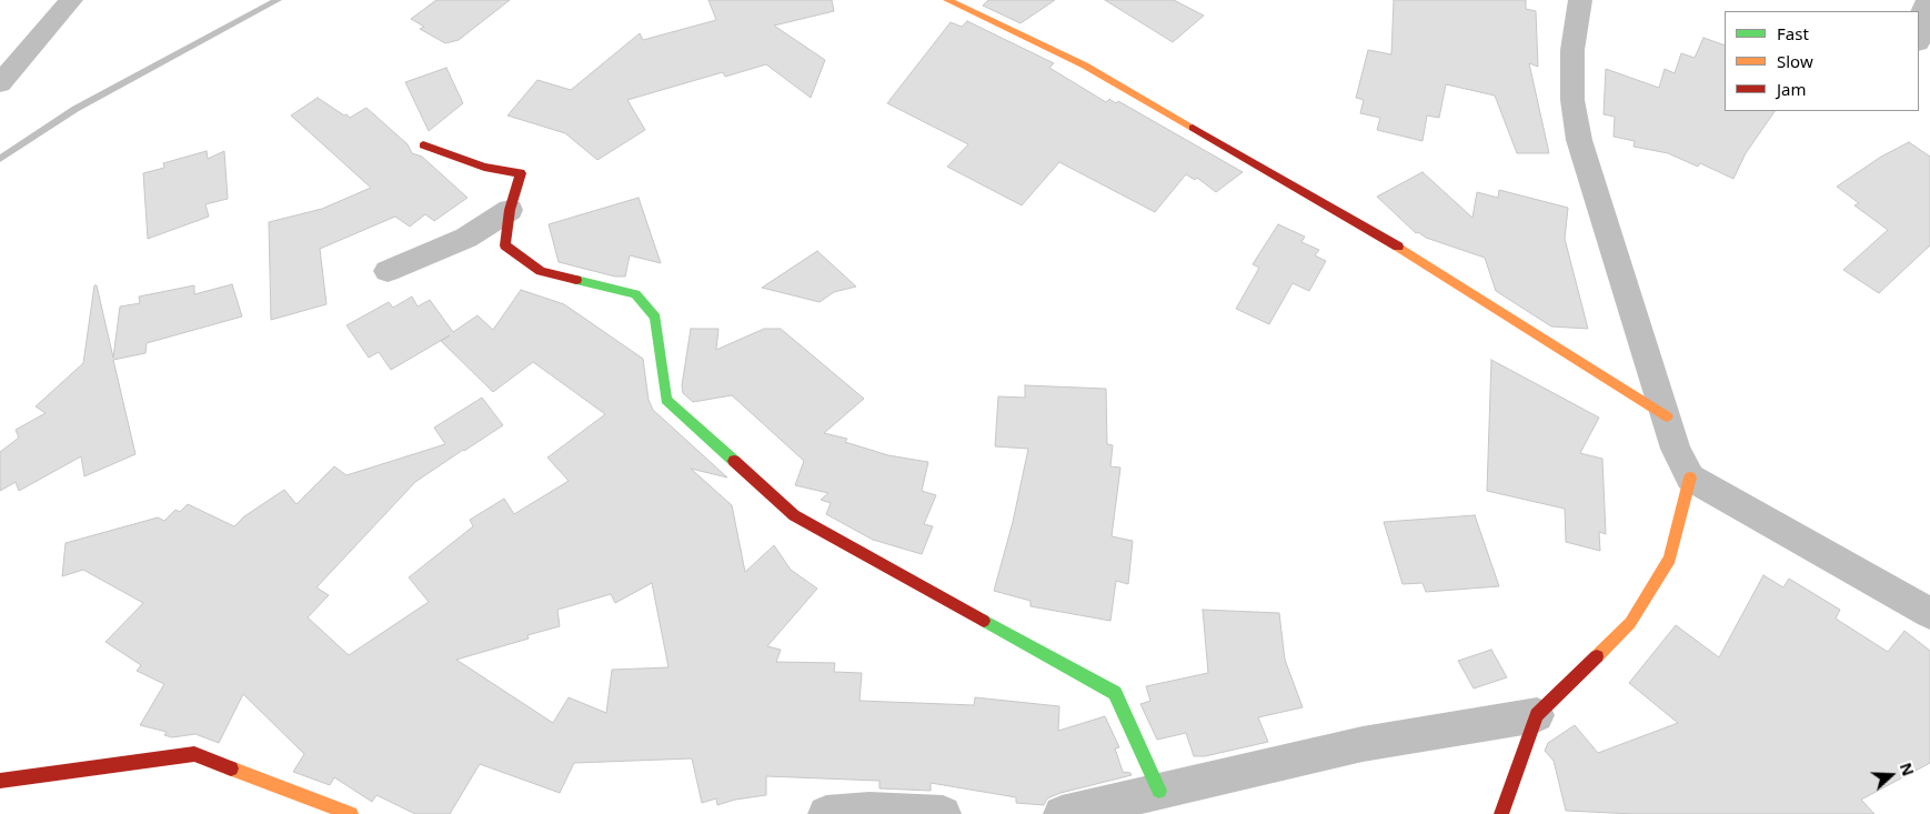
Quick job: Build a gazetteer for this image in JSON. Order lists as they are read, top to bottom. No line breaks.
{"legend":["Fast","Slow","Jam"],"north":"right"}
